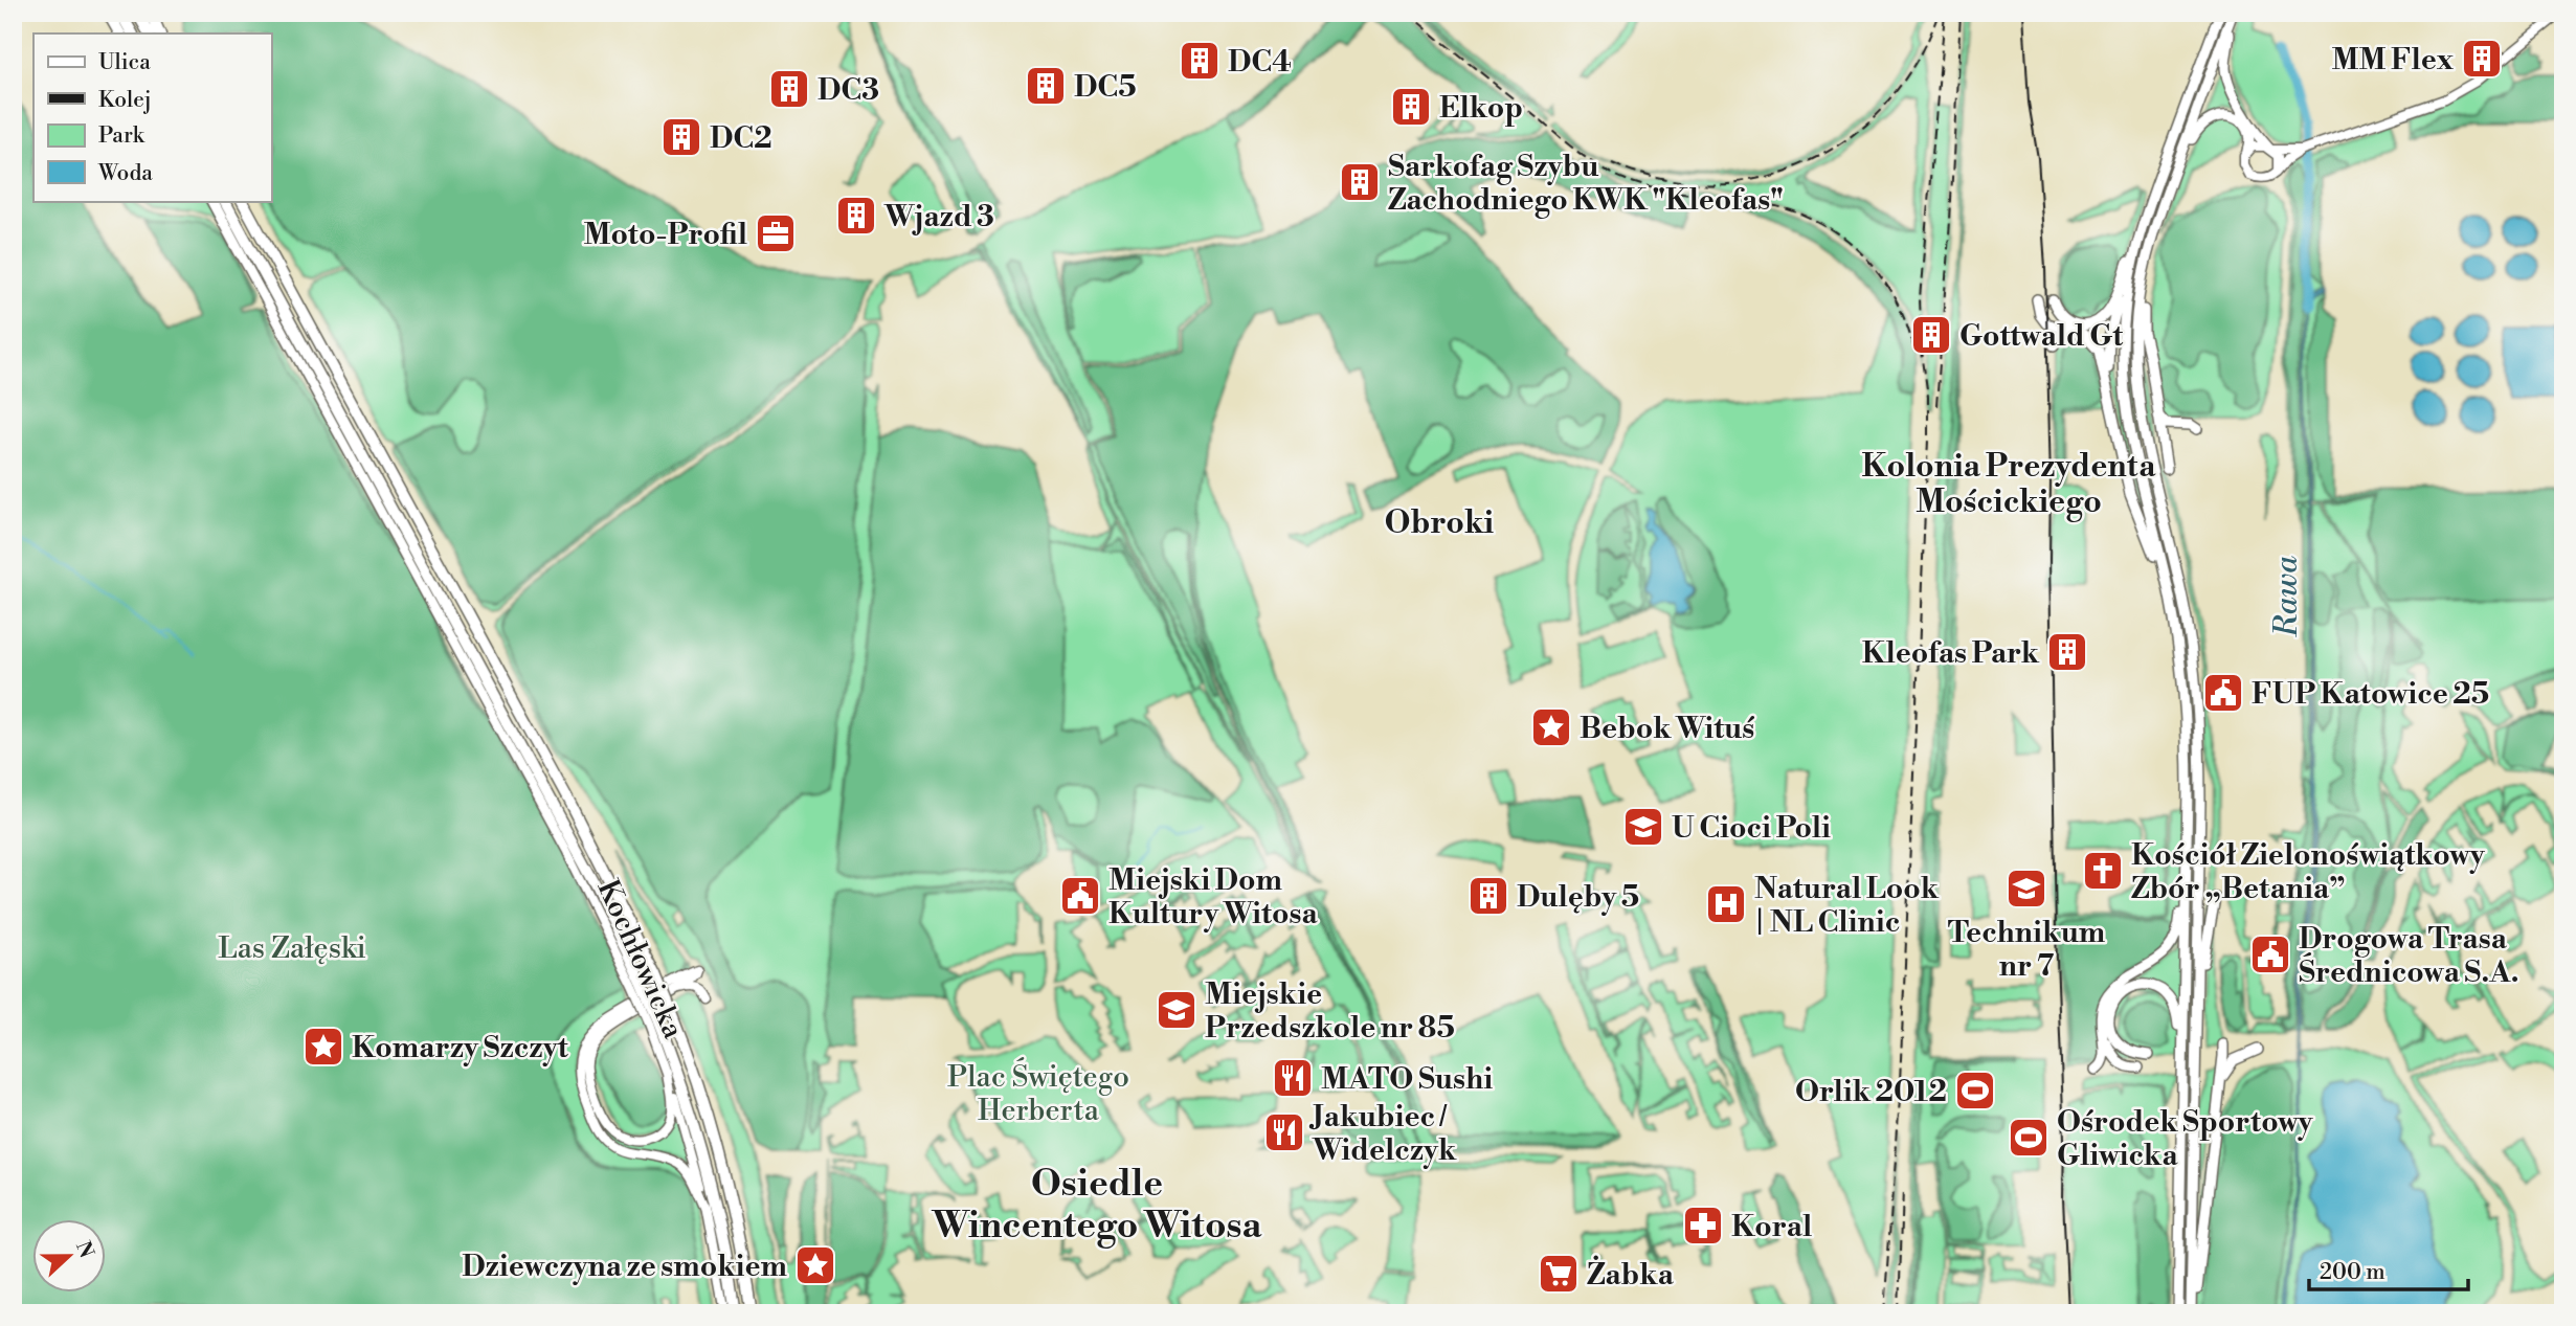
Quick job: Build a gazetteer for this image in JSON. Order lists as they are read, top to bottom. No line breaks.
{"streets":{"main road":["Kochłowicka"]},"districts":["Kolonia Prezydenta Mościckiego","Obroki","Osiedle Wincentego Witosa"],"water":["Rawa"],"parks":["Las Załęski","Plac Świętego Herberta"],"places":{"building":["MM Flex","DC4","DC5","DC3","Elkop","DC2","Sarkofag Szybu Zachodniego KWK \"Kleofas\"","Wjazd 3","Gottwald Gt","Kleofas Park","Dulęby 5"],"office":["Moto-Profil"],"public building":["FUP Katowice 25","Miejski Dom Kultury Witosa","Drogowa Trasa Średnicowa S.A."],"place":["Bebok Wituś","Komarzy Szczyt","Dziewczyna ze smokiem"],"school or university":["U Cioci Poli","Technikum nr 7","Miejskie Przedszkole nr 85"],"church":["Kościół Zielonoświątkowy Zbór „Betania”"],"hospital":["Natural Look | NL Clinic"],"restaurant":["MATO Sushi","Jakubiec / Widelczyk"],"sports":["Orlik 2012","Ośrodek Sportowy Gliwicka"],"pharmacy":["Koral"],"supermarket":["Żabka"]},"legend":["Ulica","Kolej","Park","Woda"],"scale_bar":"200 m","north":"right"}
